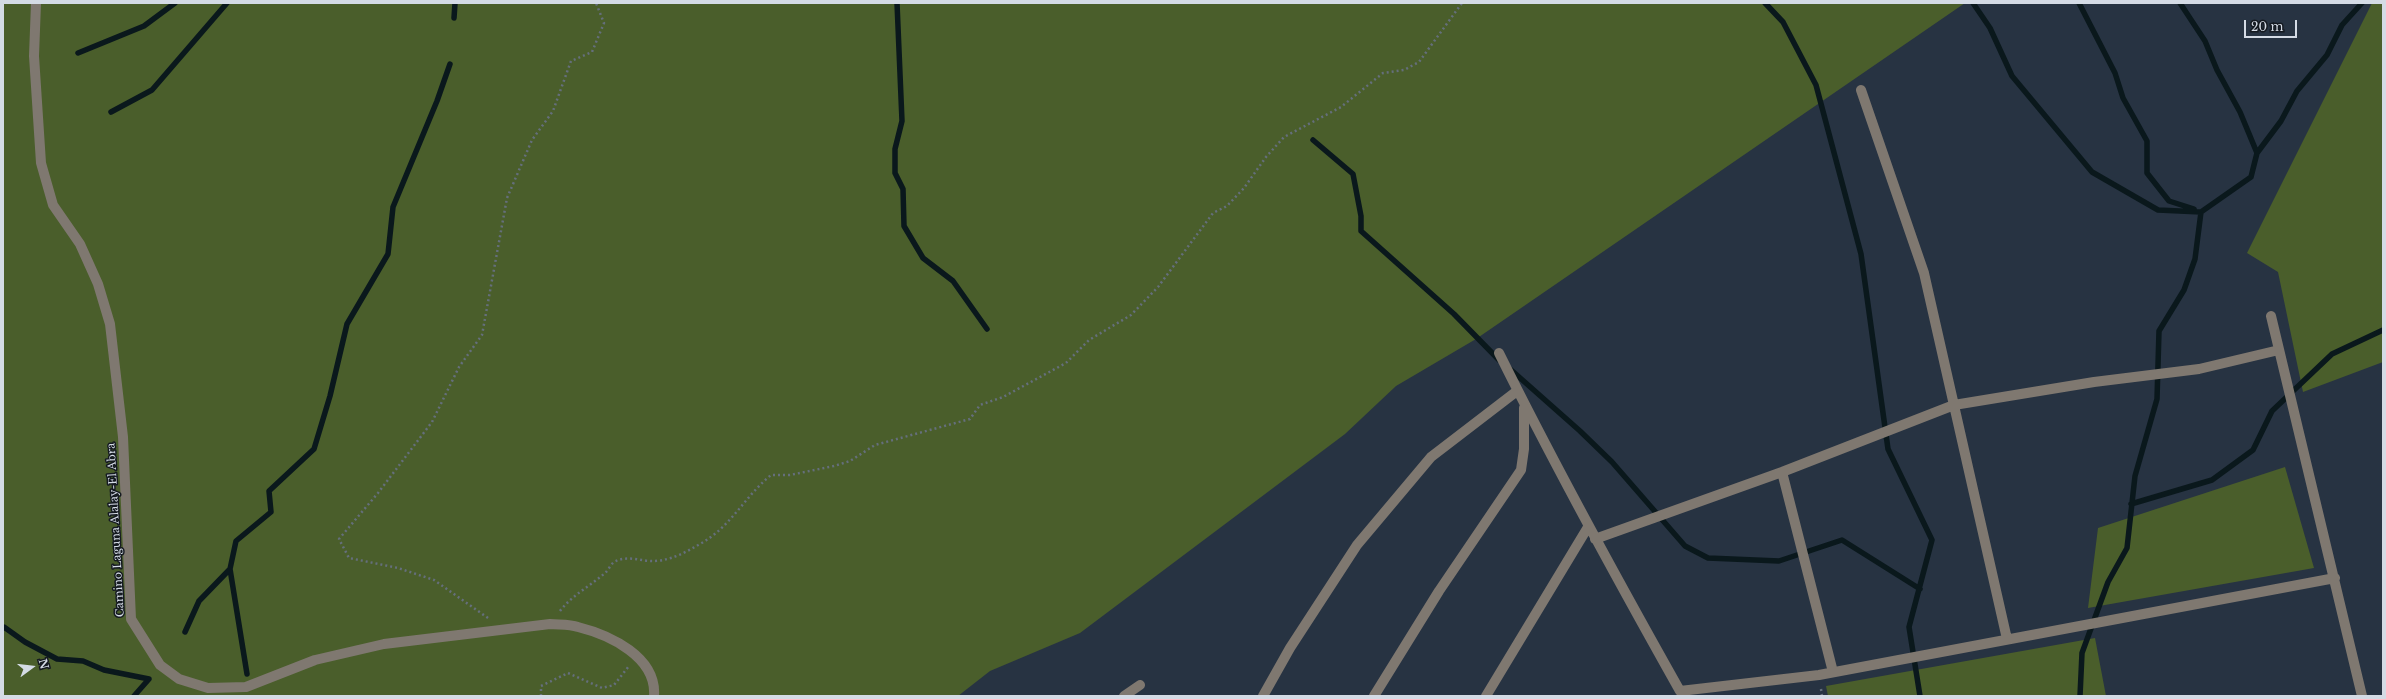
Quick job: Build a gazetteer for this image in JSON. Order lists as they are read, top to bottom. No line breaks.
{"streets":{"street":["Camino Laguna Alalay-El Abra"]},"scale_bar":"20 m","north":"right"}
